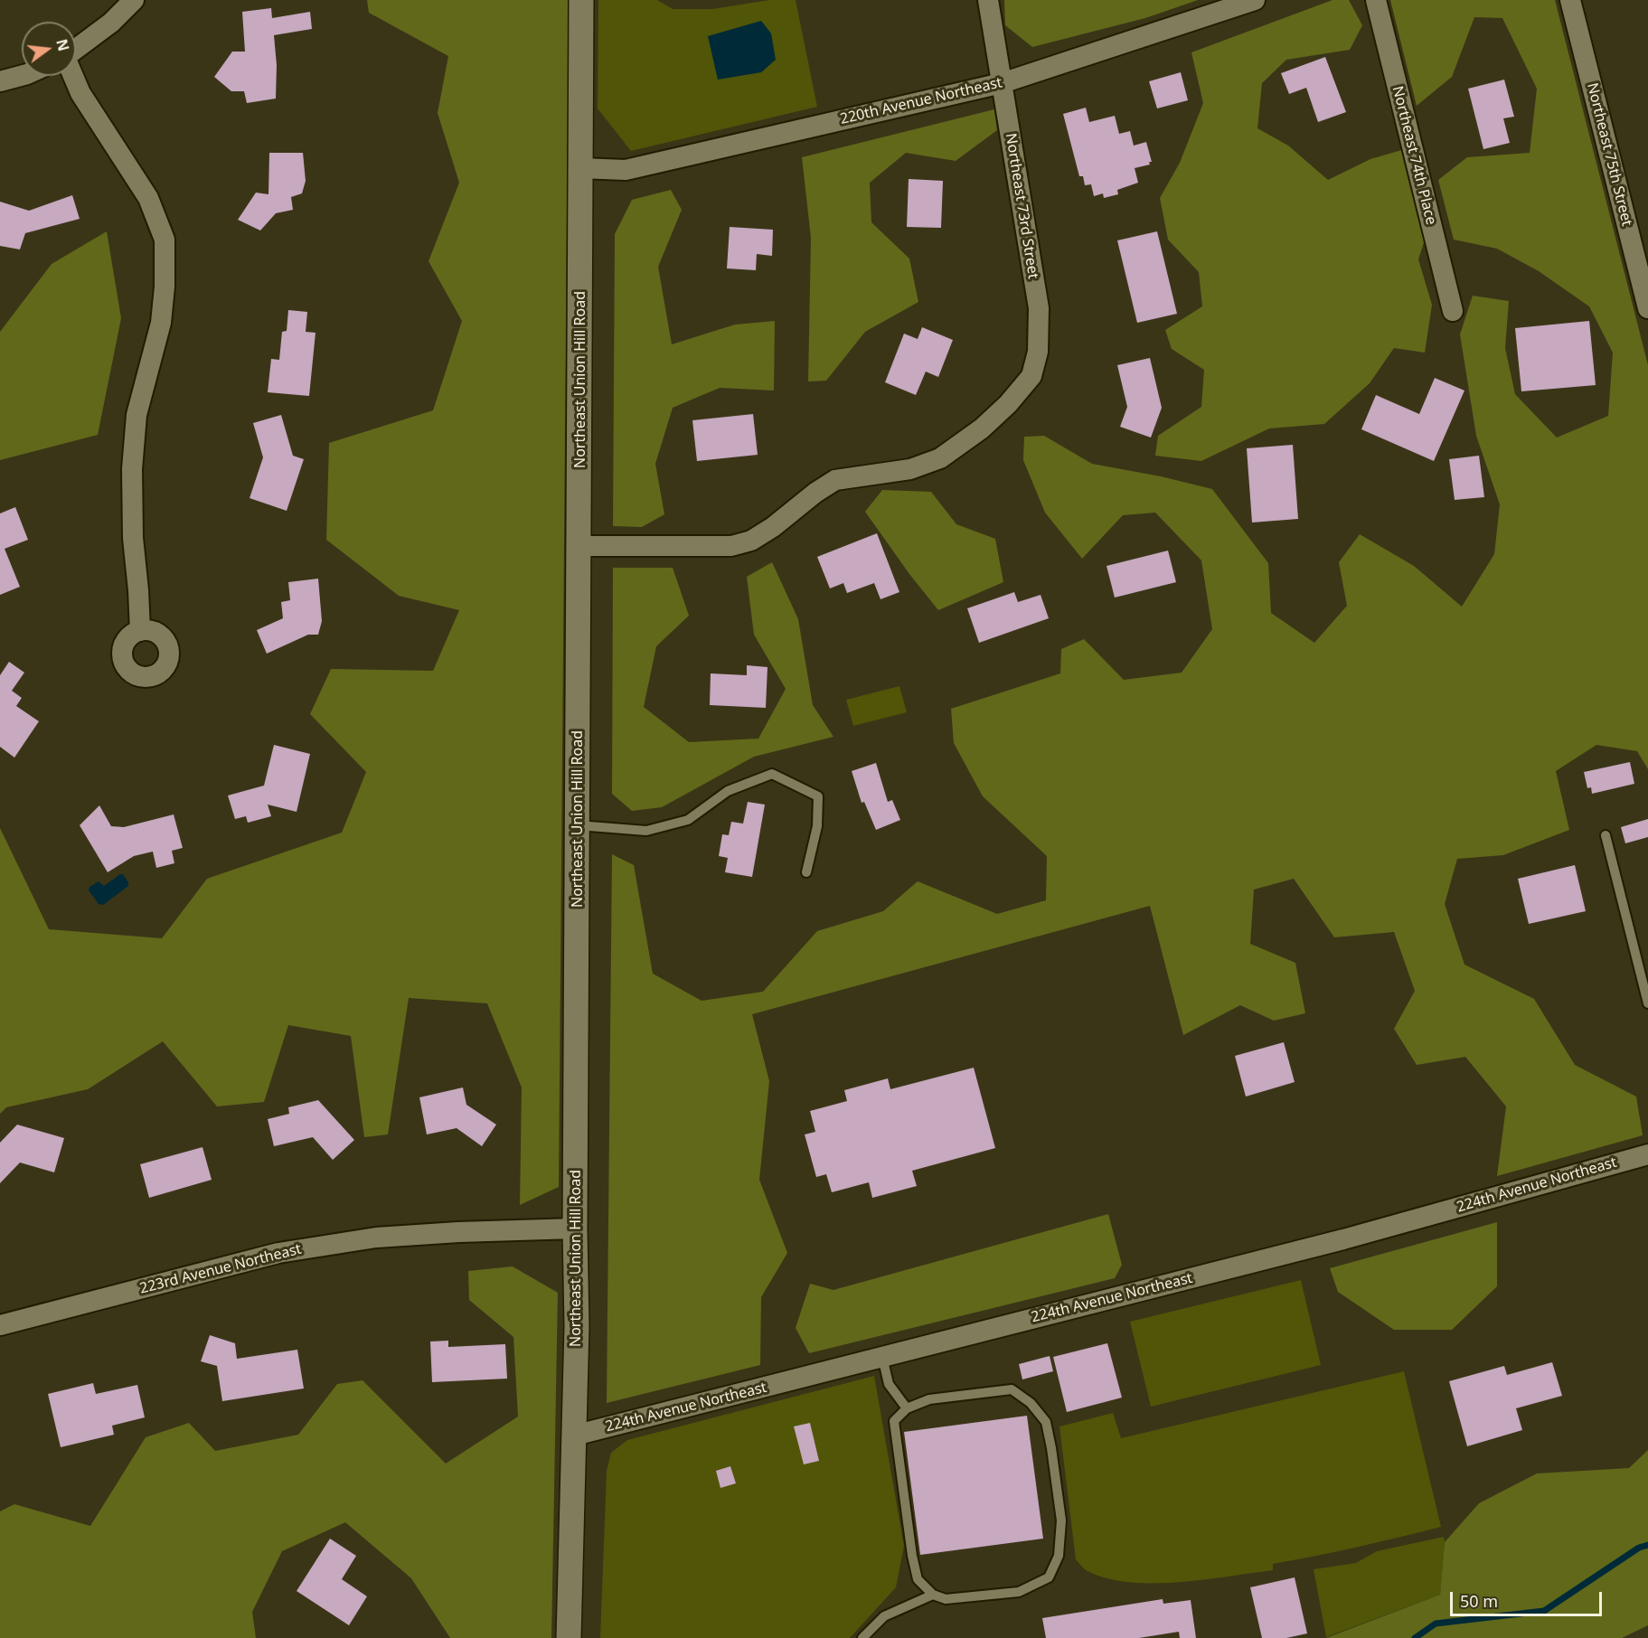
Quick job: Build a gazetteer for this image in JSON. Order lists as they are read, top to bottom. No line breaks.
{"streets":{"street":["220th Avenue Northeast","Northeast 75th Street","Northeast 74th Place","Northeast 73rd Street","Northeast Union Hill Road","224th Avenue Northeast","223rd Avenue Northeast"]},"crossings":[["220th Avenue Northeast","Northeast 73rd Street"],["220th Avenue Northeast","Northeast Union Hill Road"],["Northeast 73rd Street","Northeast Union Hill Road"],["Northeast Union Hill Road","224th Avenue Northeast"],["Northeast Union Hill Road","223rd Avenue Northeast"]],"scale_bar":"50 m","north":"right"}
